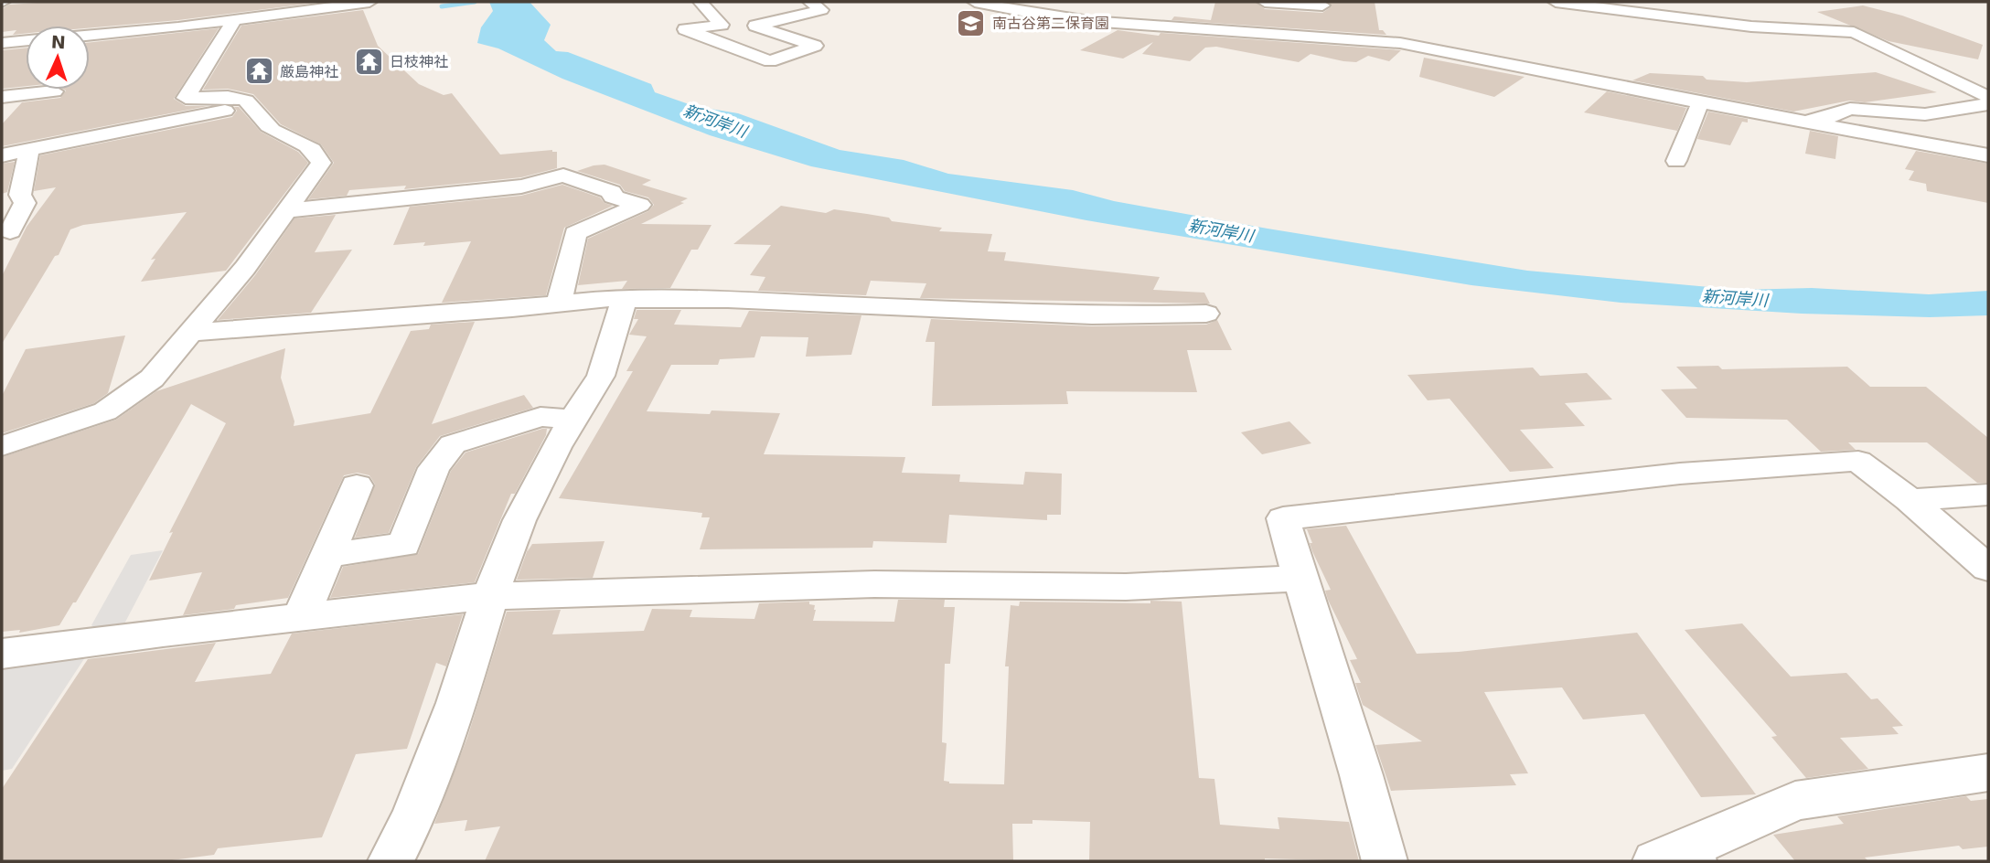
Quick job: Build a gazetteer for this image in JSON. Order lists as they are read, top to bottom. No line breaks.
{"water":["新河岸川"],"places":{"school or university":["南古谷第二保育園"],"temple":["日枝神社","厳島神社"]},"north":"top"}
